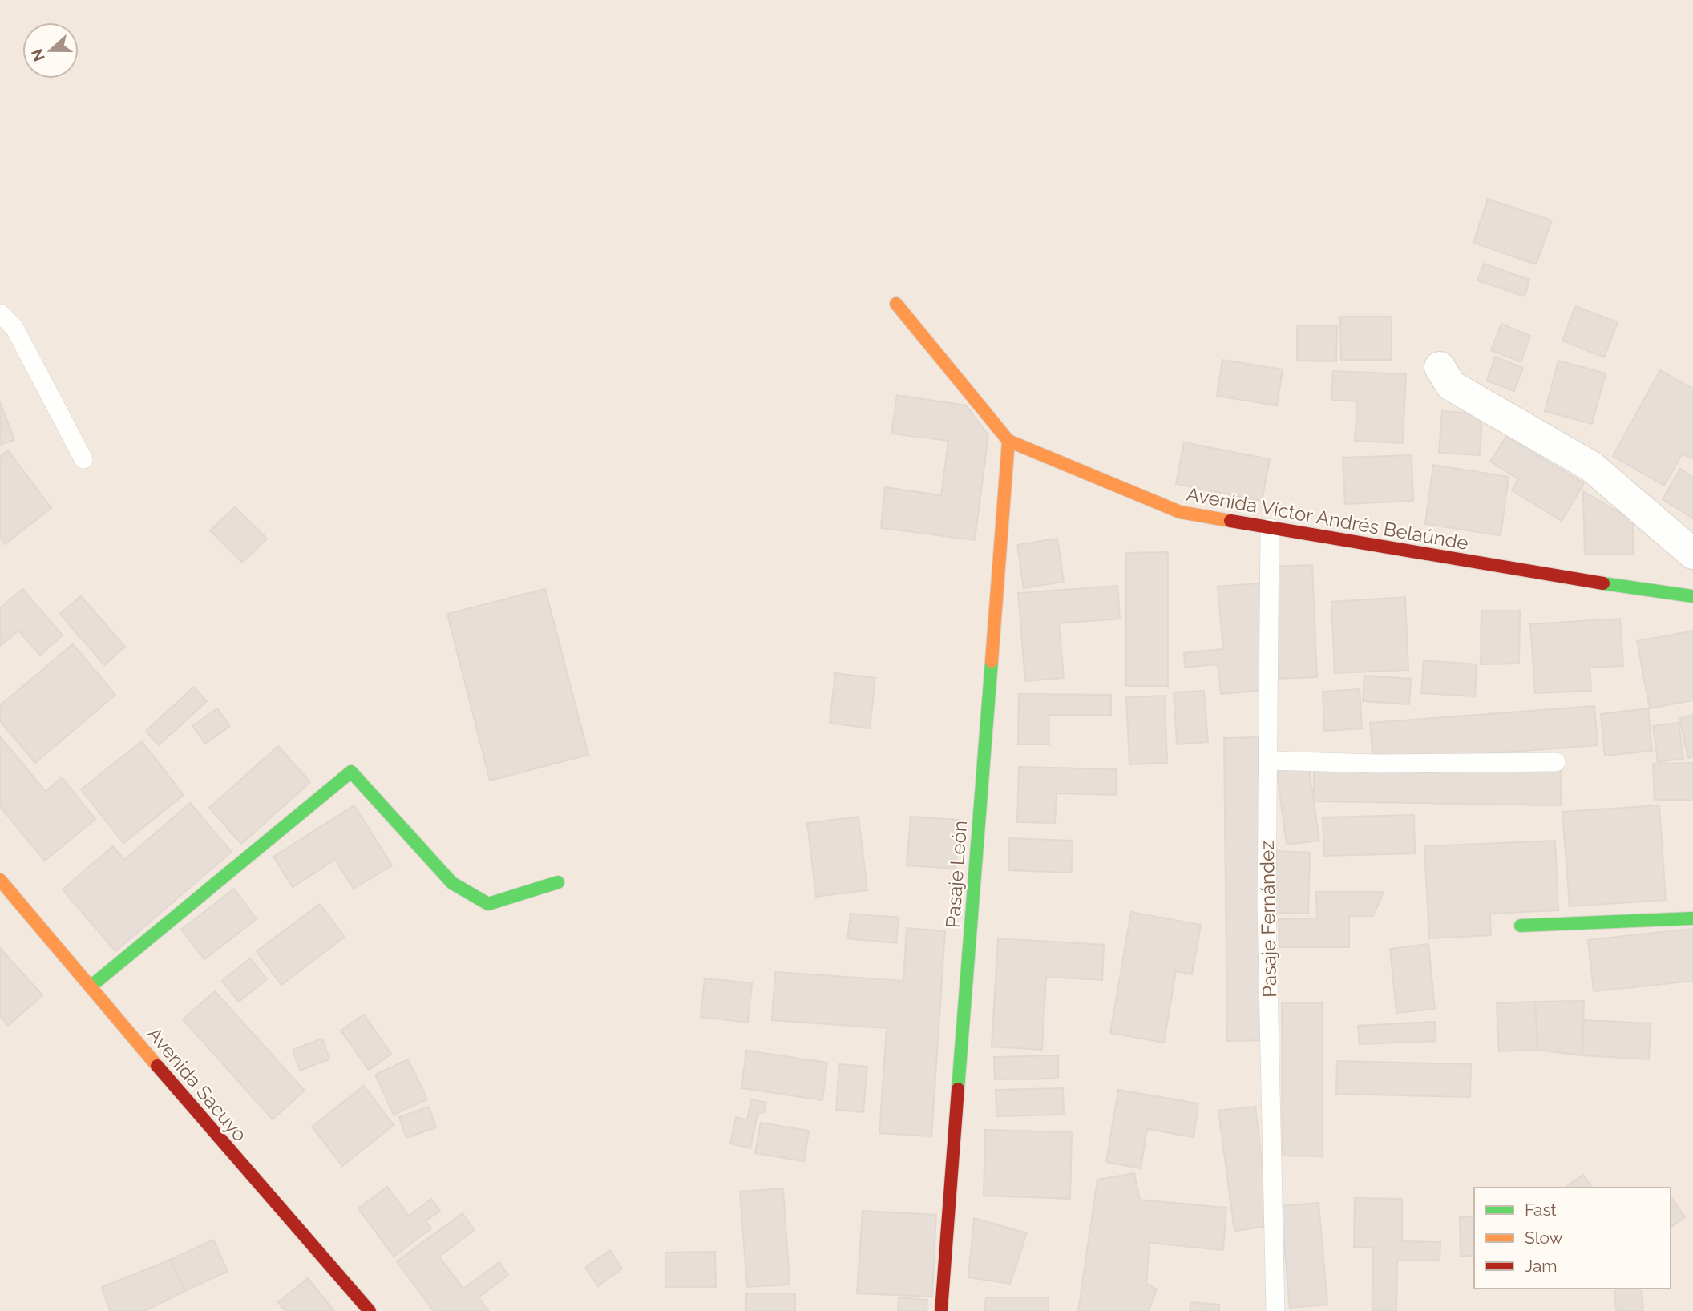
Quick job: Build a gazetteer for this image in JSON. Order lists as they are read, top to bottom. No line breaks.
{"streets":{"street":["Avenida Víctor Andrés Belaúnde","Pasaje León","Avenida Sacuyo"],"lane":["Pasaje Fernández"]},"crossings":[["Avenida Víctor Andrés Belaúnde","Pasaje León"],["Avenida Víctor Andrés Belaúnde","Pasaje Fernández"]],"legend":["Fast","Slow","Jam"],"north":"left"}
